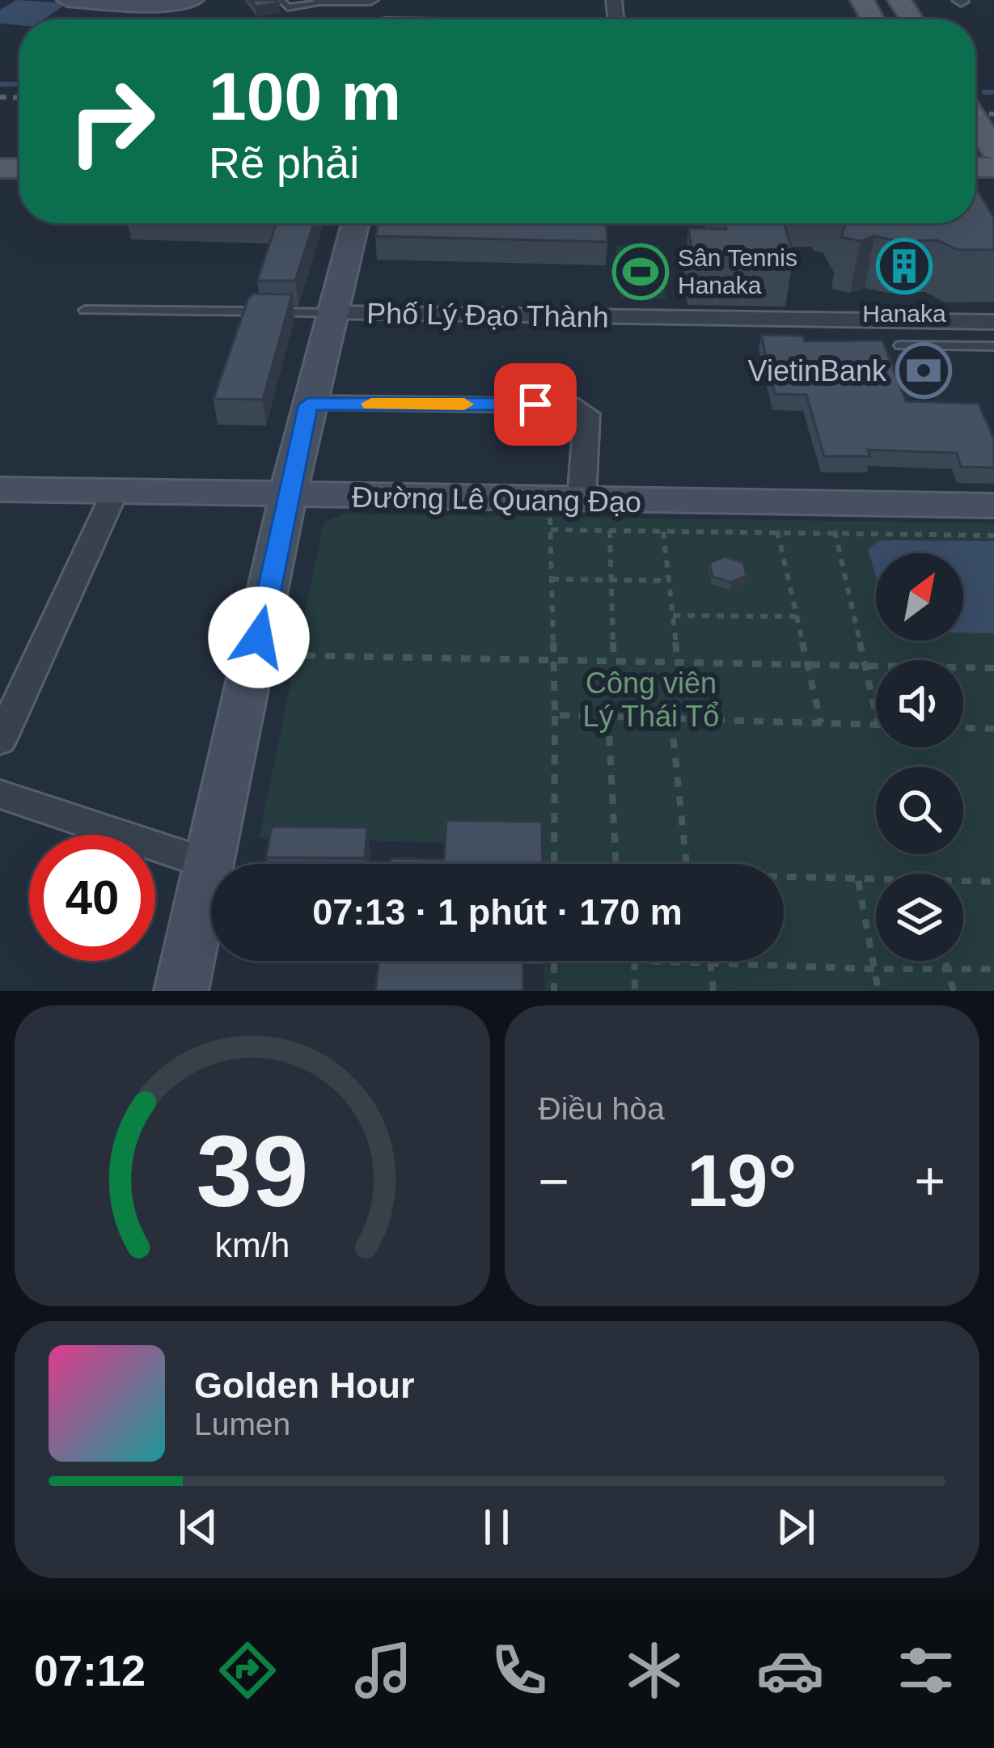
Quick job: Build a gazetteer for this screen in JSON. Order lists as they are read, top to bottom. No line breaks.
{"streets":{"street":["Phố Lý Đạo Thành","Đường Lê Quang Đạo"]},"parks":["Công viên Lý Thái Tổ"],"places":{"building":["Hanaka"],"sports":["Sân Tennis Hanaka"],"bank":["VietinBank"]},"north":"top right","page":{"turn":["100 m","Rẽ phải"],"limit":"40","trip":"07:13 · 1 phút · 170 m","tile":"Điều hòa","heat":["−","19°","+"],"song":["Golden Hour","Lumen"],"tabs":"07:12","gauge":["39","km/h"]}}
